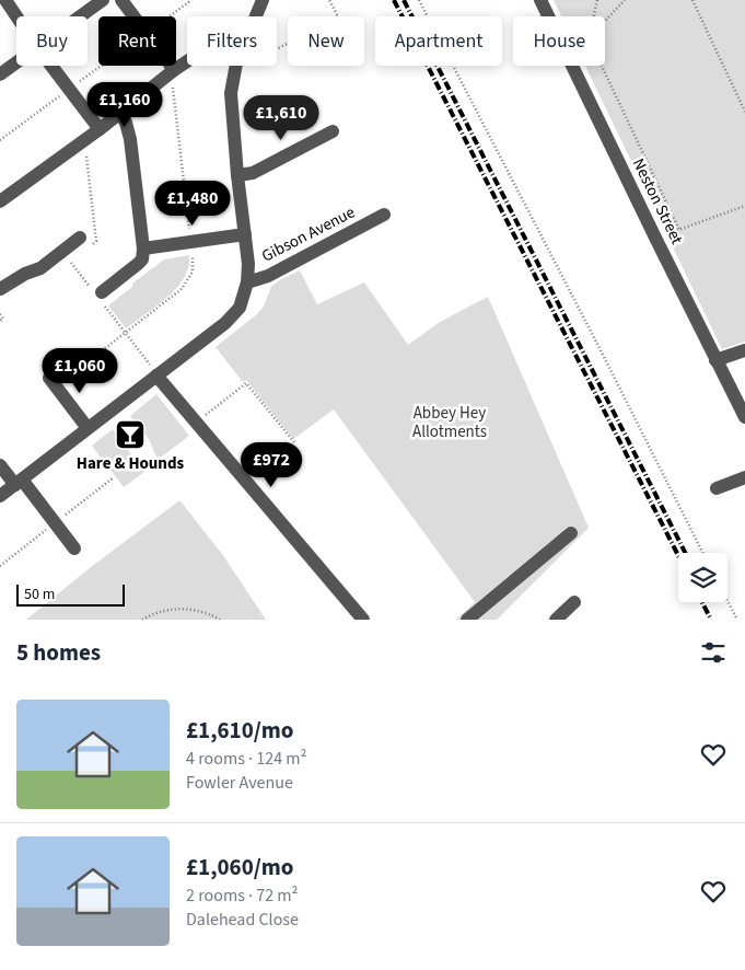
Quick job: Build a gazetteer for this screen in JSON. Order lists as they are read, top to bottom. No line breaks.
{"streets":{"street":["Neston Street","Gibson Avenue"]},"parks":["Abbey Hey Allotments"],"places":{"bar":["Hare & Hounds"]},"scale_bar":"50 m","page":{"chip":["Buy","Rent","Filters","New","Apartment","House"],"price":["£1,160","£1,610","£1,480","£1,060","£972"],"scale":"50 m","heading":"5 homes","list":[{"name":"£1,610/mo","note":"4 rooms · 124 m² · Fowler Avenue"},{"name":"£1,060/mo","note":"2 rooms · 72 m² · Dalehead Close"}]}}
